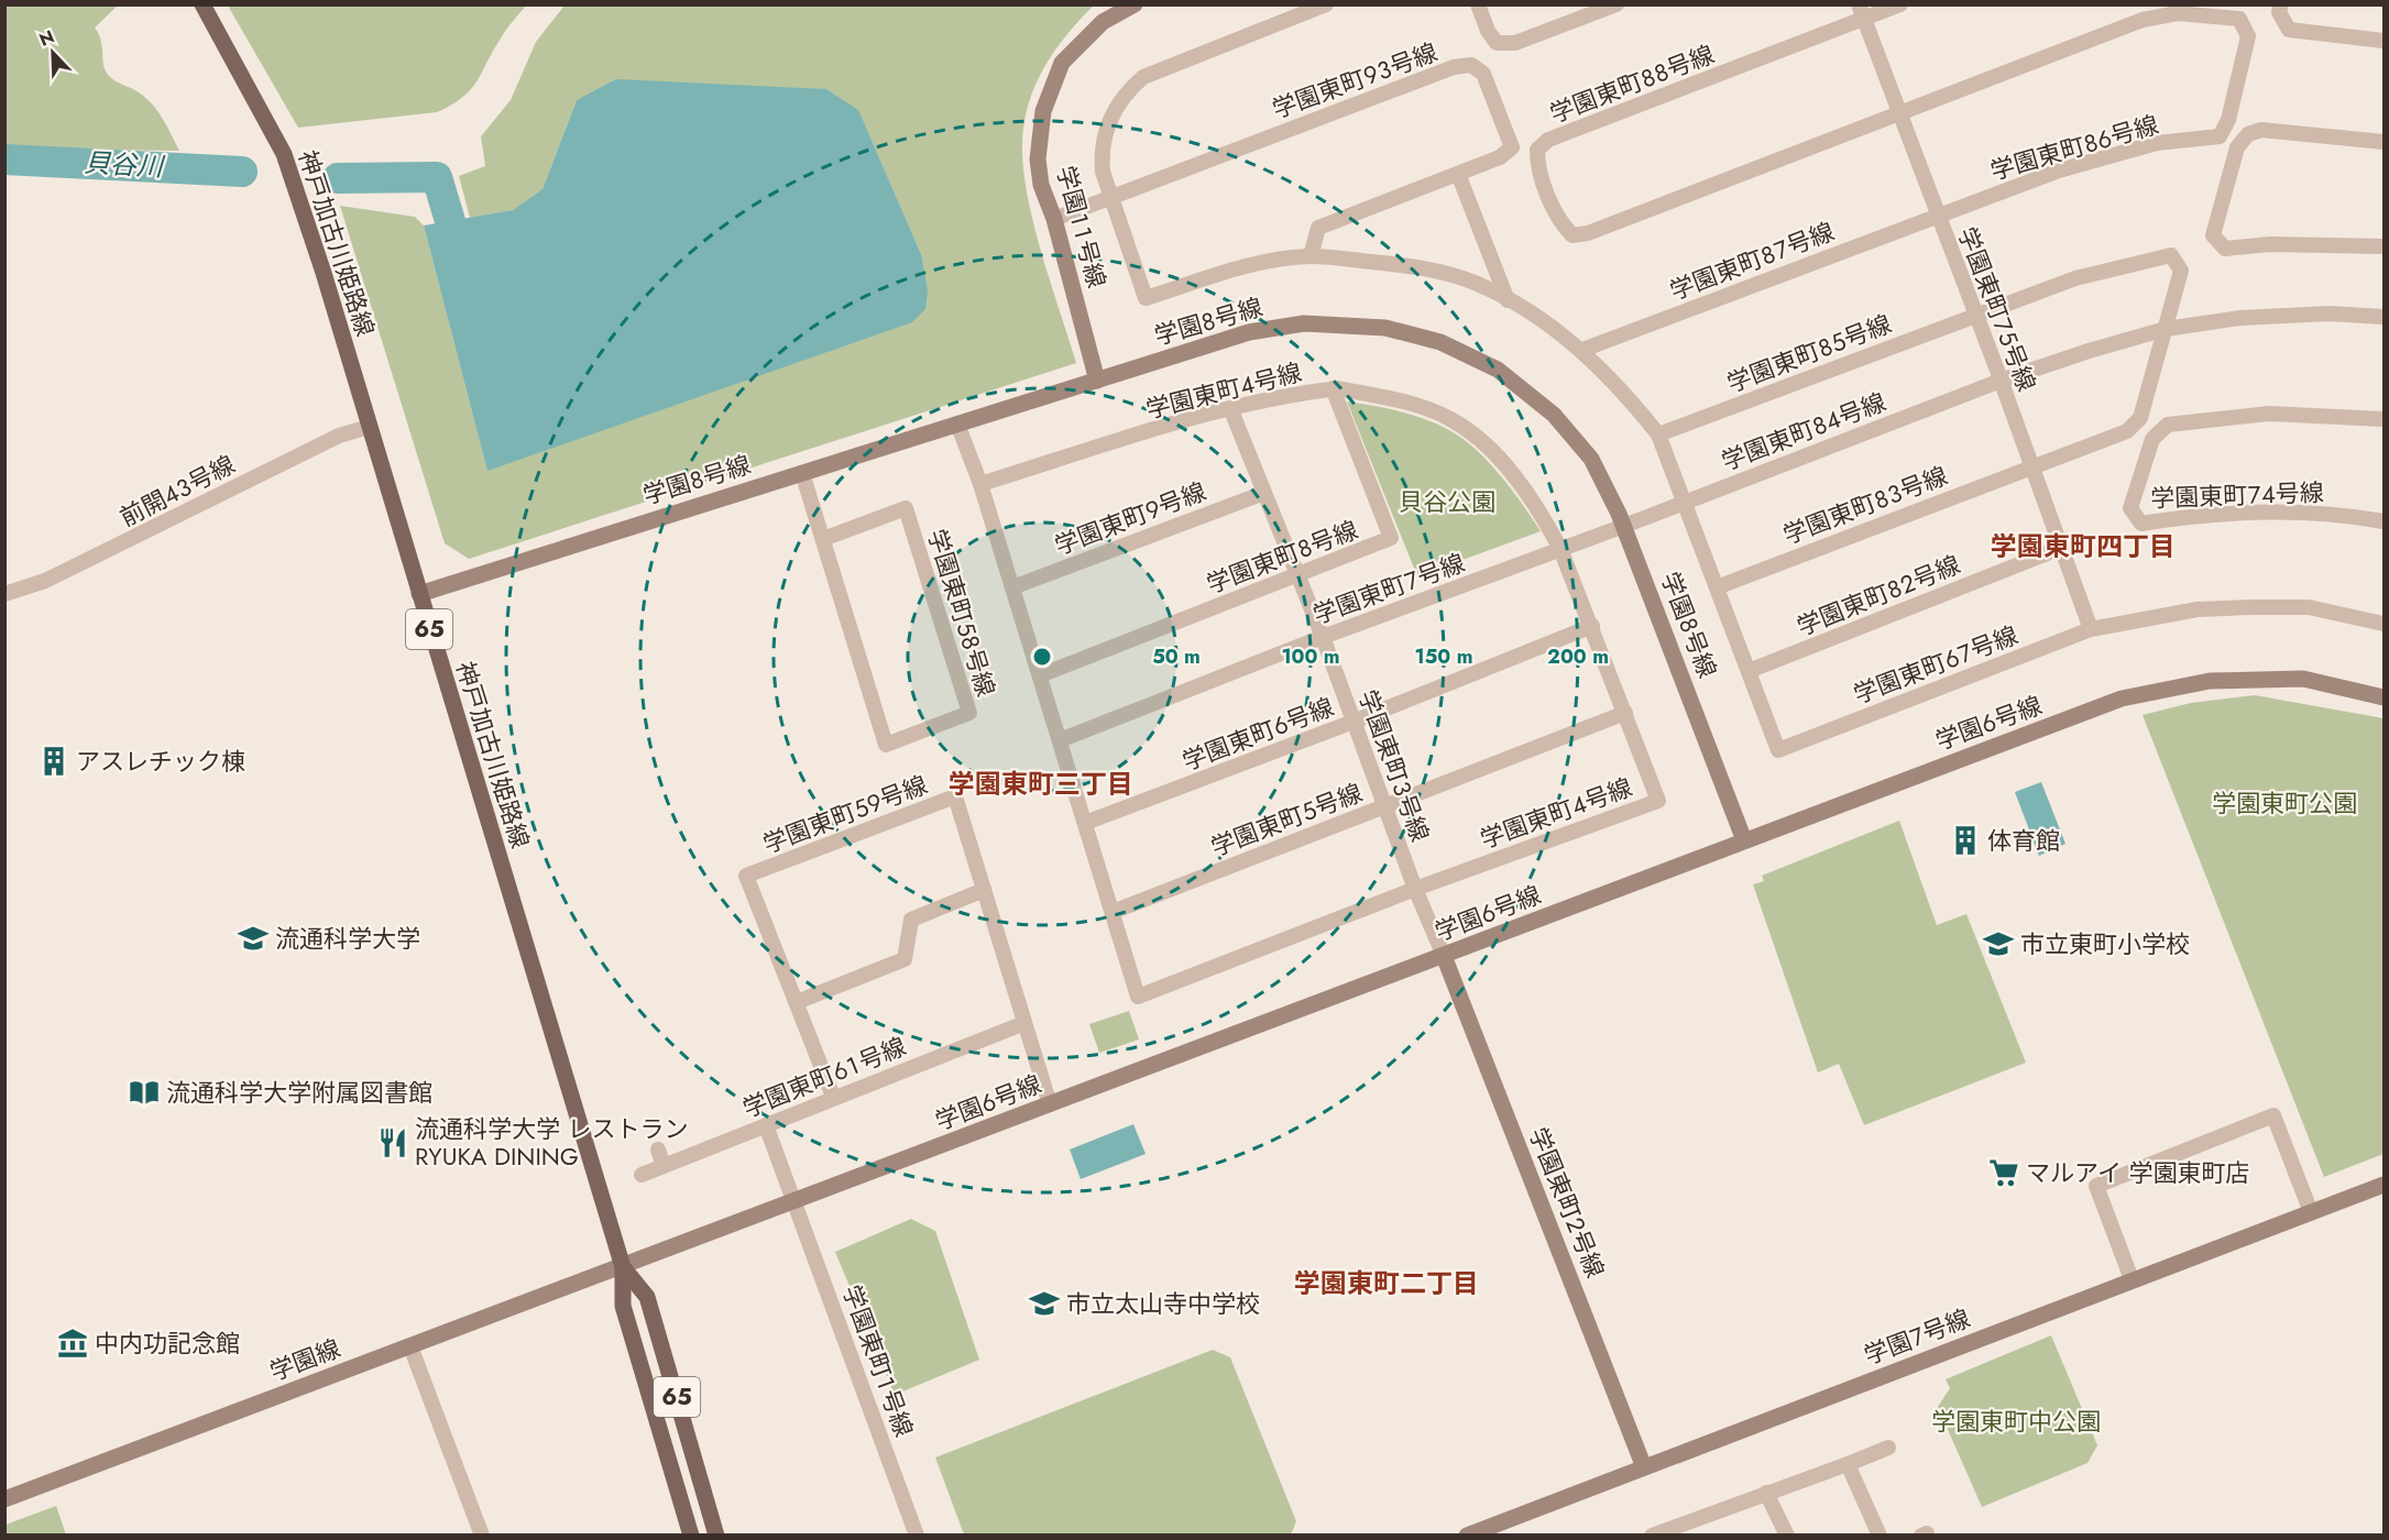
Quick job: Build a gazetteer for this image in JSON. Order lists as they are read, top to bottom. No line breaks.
{"streets":{"main road":["神戸加古川姫路線","65"],"street":["学園東町９３号線","学園東町８８号線","学園東町８６号線","学園１１号線","学園東町８７号線","学園東町７５号線","学園８号線","学園東町８５号線","学園東町４号線","学園東町８４号線","前開４３号線","学園東町７４号線","学園東町８３号線","学園東町９号線","学園東町８号線","学園東町７号線","学園東町８２号線","学園東町５８号線","学園東町６７号線","学園６号線","学園東町６号線","学園東町３号線","学園東町５９号線","学園東町５号線","学園東町６１号線","学園東町２号線","学園７号線","学園線","学園東町１号線"]},"crossings":[["学園東町９３号線","学園１１号線"],["学園東町９３号線","学園東町６７号線"],["学園東町８８号線","学園東町８６号線"],["学園東町８８号線","学園東町７５号線"],["学園東町８６号線","学園東町８７号線"],["学園東町８６号線","学園東町７５号線"],["学園１１号線","学園８号線"],["神戸加古川姫路線","学園８号線"],["神戸加古川姫路線","前開４３号線"],["神戸加古川姫路線","学園６号線"],["神戸加古川姫路線","学園線"],["学園東町８７号線","学園東町７５号線"],["学園東町８７号線","学園東町６７号線"],["学園東町７５号線","学園東町８５号線"],["学園東町７５号線","学園東町８４号線"],["学園東町７５号線","学園東町８３号線"],["学園東町７５号線","学園東町８２号線"],["学園東町７５号線","学園東町６７号線"],["学園８号線","学園東町４号線"],["学園８号線","学園東町８４号線"],["学園８号線","学園東町７号線"],["学園８号線","学園東町５８号線"],["学園８号線","学園６号線"],["学園東町８５号線","学園東町８４号線"],["学園東町８５号線","学園東町８３号線"],["学園東町８５号線","学園東町６７号線"],["学園東町４号線","学園東町９号線"],["学園東町４号線","学園東町８号線"],["学園東町４号線","学園東町７号線"],["学園東町４号線","学園東町６号線"],["学園東町４号線","学園東町３号線"],["学園東町４号線","学園東町５号線"],["学園東町８４号線","学園東町８３号線"],["学園東町８４号線","学園東町７号線"],["学園東町８４号線","学園東町６７号線"],["学園東町８３号線","学園東町６７号線"],["学園東町９号線","学園東町３号線"],["学園東町８号線","学園東町３号線"],["学園東町７号線","学園東町３号線"],["学園東町８２号線","学園東町６７号線"],["学園６号線","学園東町３号線"],["学園６号線","学園東町５９号線"],["学園６号線","学園東町２号線"],["学園６号線","学園線"],["学園６号線","学園東町１号線"],["学園東町６号線","学園東町３号線"],["学園東町３号線","学園東町５号線"],["学園東町３号線","学園東町２号線"],["学園東町５９号線","学園東町６１号線"],["学園東町６１号線","学園東町１号線"],["学園東町２号線","学園７号線"]],"districts":["学園東町四丁目","学園東町三丁目","学園東町二丁目"],"water":["貝谷川"],"parks":["貝谷公園","学園東町公園","学園東町中公園"],"places":{"building":["アスレチック棟","体育館"],"school or university":["流通科学大学","市立東町小学校","市立太山寺中学校"],"library":["流通科学大学附属図書館"],"restaurant":["流通科学大学 レストラン RYUKA DINING"],"supermarket":["マルアイ 学園東町店"],"museum":["中内功記念館"]},"north":"top left","rings":["50 m","100 m","150 m","200 m"]}
